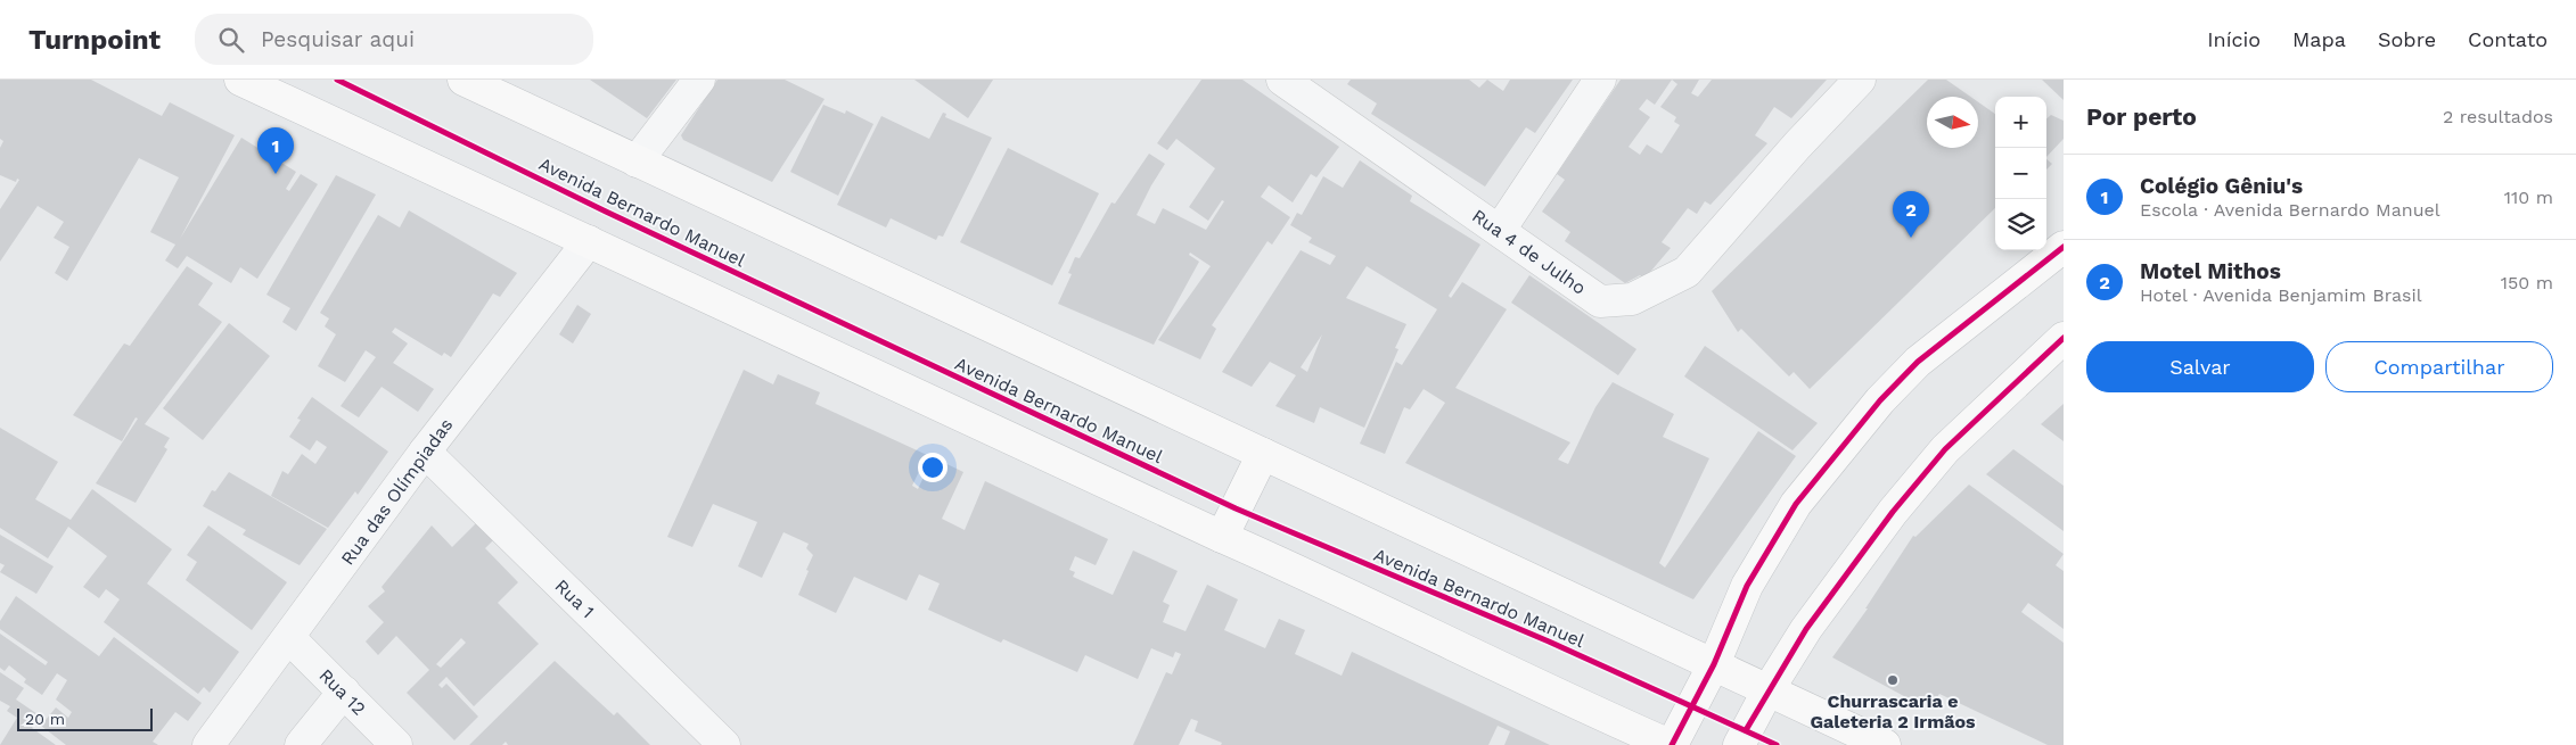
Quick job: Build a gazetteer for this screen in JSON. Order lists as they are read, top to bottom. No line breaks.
{"streets":{"main road":["Avenida Bernardo Manuel"],"street":["Rua 4 de Julho","Rua das Olímpiadas","Rua 1","Rua 12"]},"crossings":[["Rua das Olímpiadas","Rua 1"],["Rua das Olímpiadas","Rua 12"]],"places":["Churrascaria e Galeteria 2 Irmãos"],"scale_bar":"20 m","north":"right","page":{"header":"Turnpoint","search":"Pesquisar aqui","nav":["Início","Mapa","Sobre","Contato"],"heading":["Por perto","2 resultados"],"map_buttons":["+","−"],"pins":["1","2"],"list":[{"mark":"1","name":"Colégio Gêniu's","note":"Escola · Avenida Bernardo Manuel","value":"110 m"},{"mark":"2","name":"Motel Mithos","note":"Hotel · Avenida Benjamim Brasil","value":"150 m"}],"buttons":["Salvar","Compartilhar"],"scale":"20 m"}}
